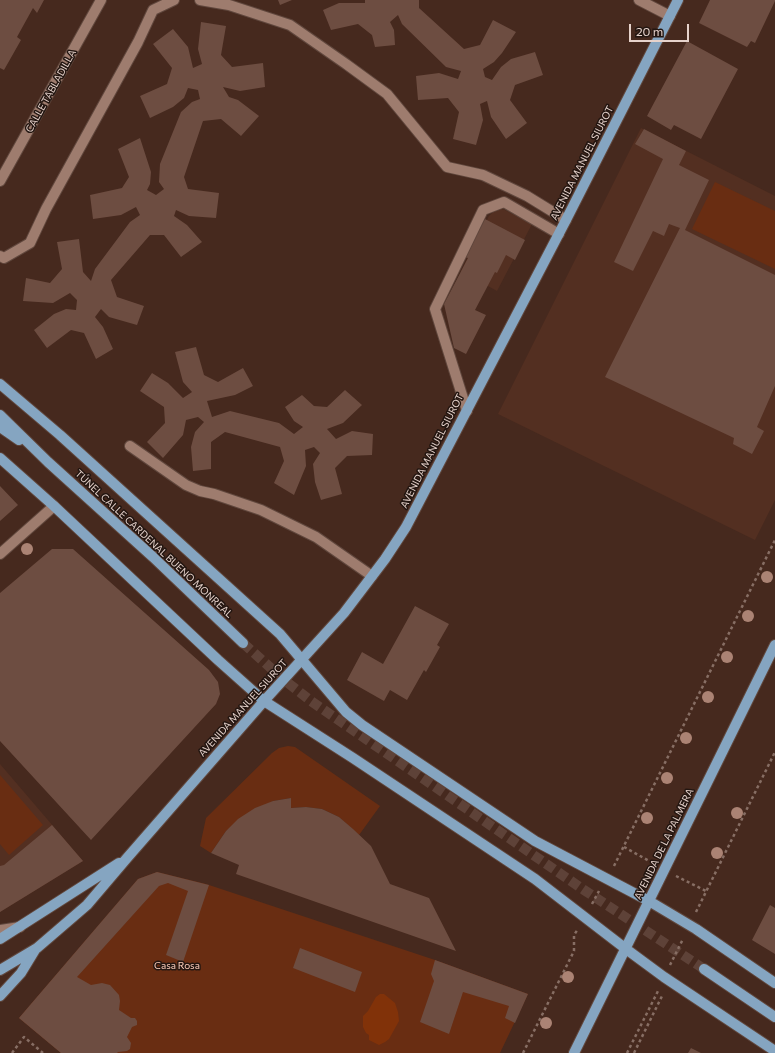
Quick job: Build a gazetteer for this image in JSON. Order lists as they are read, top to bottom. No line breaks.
{"streets":{"main road":["AVENIDA MANUEL SIUROT","TÚNEL CALLE CARDENAL BUENO MONREAL","AVENIDA DE LA PALMERA"],"street":["CALLE TABLADILLA"]},"parks":["Casa Rosa"],"scale_bar":"20 m"}
